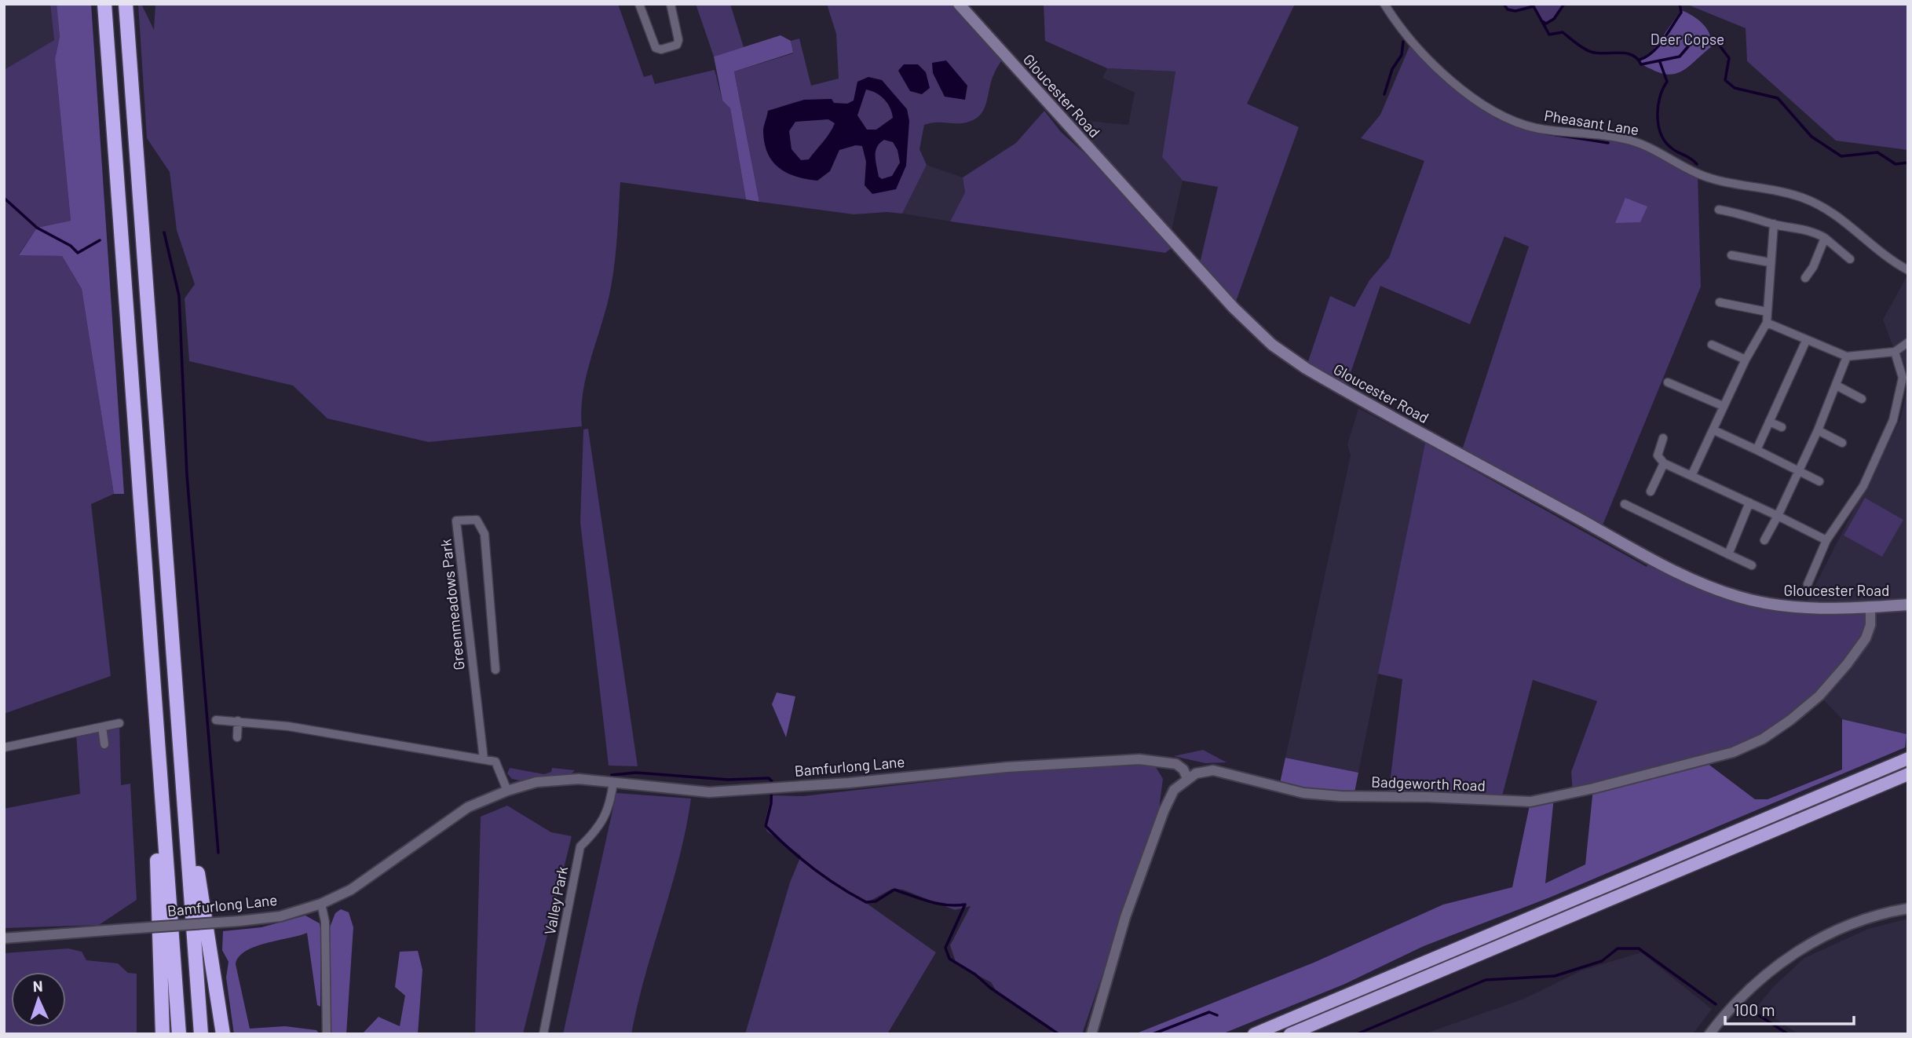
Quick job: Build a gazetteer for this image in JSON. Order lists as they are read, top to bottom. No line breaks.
{"streets":{"main road":["Gloucester Road"],"street":["Pheasant Lane","Greenmeadows Park","Bamfurlong Lane","Badgeworth Road","Valley Park"]},"crossings":[["Gloucester Road","Badgeworth Road"],["Bamfurlong Lane","Badgeworth Road"],["Bamfurlong Lane","Valley Park"]],"parks":["Deer Copse"],"scale_bar":"100 m","north":"top"}
